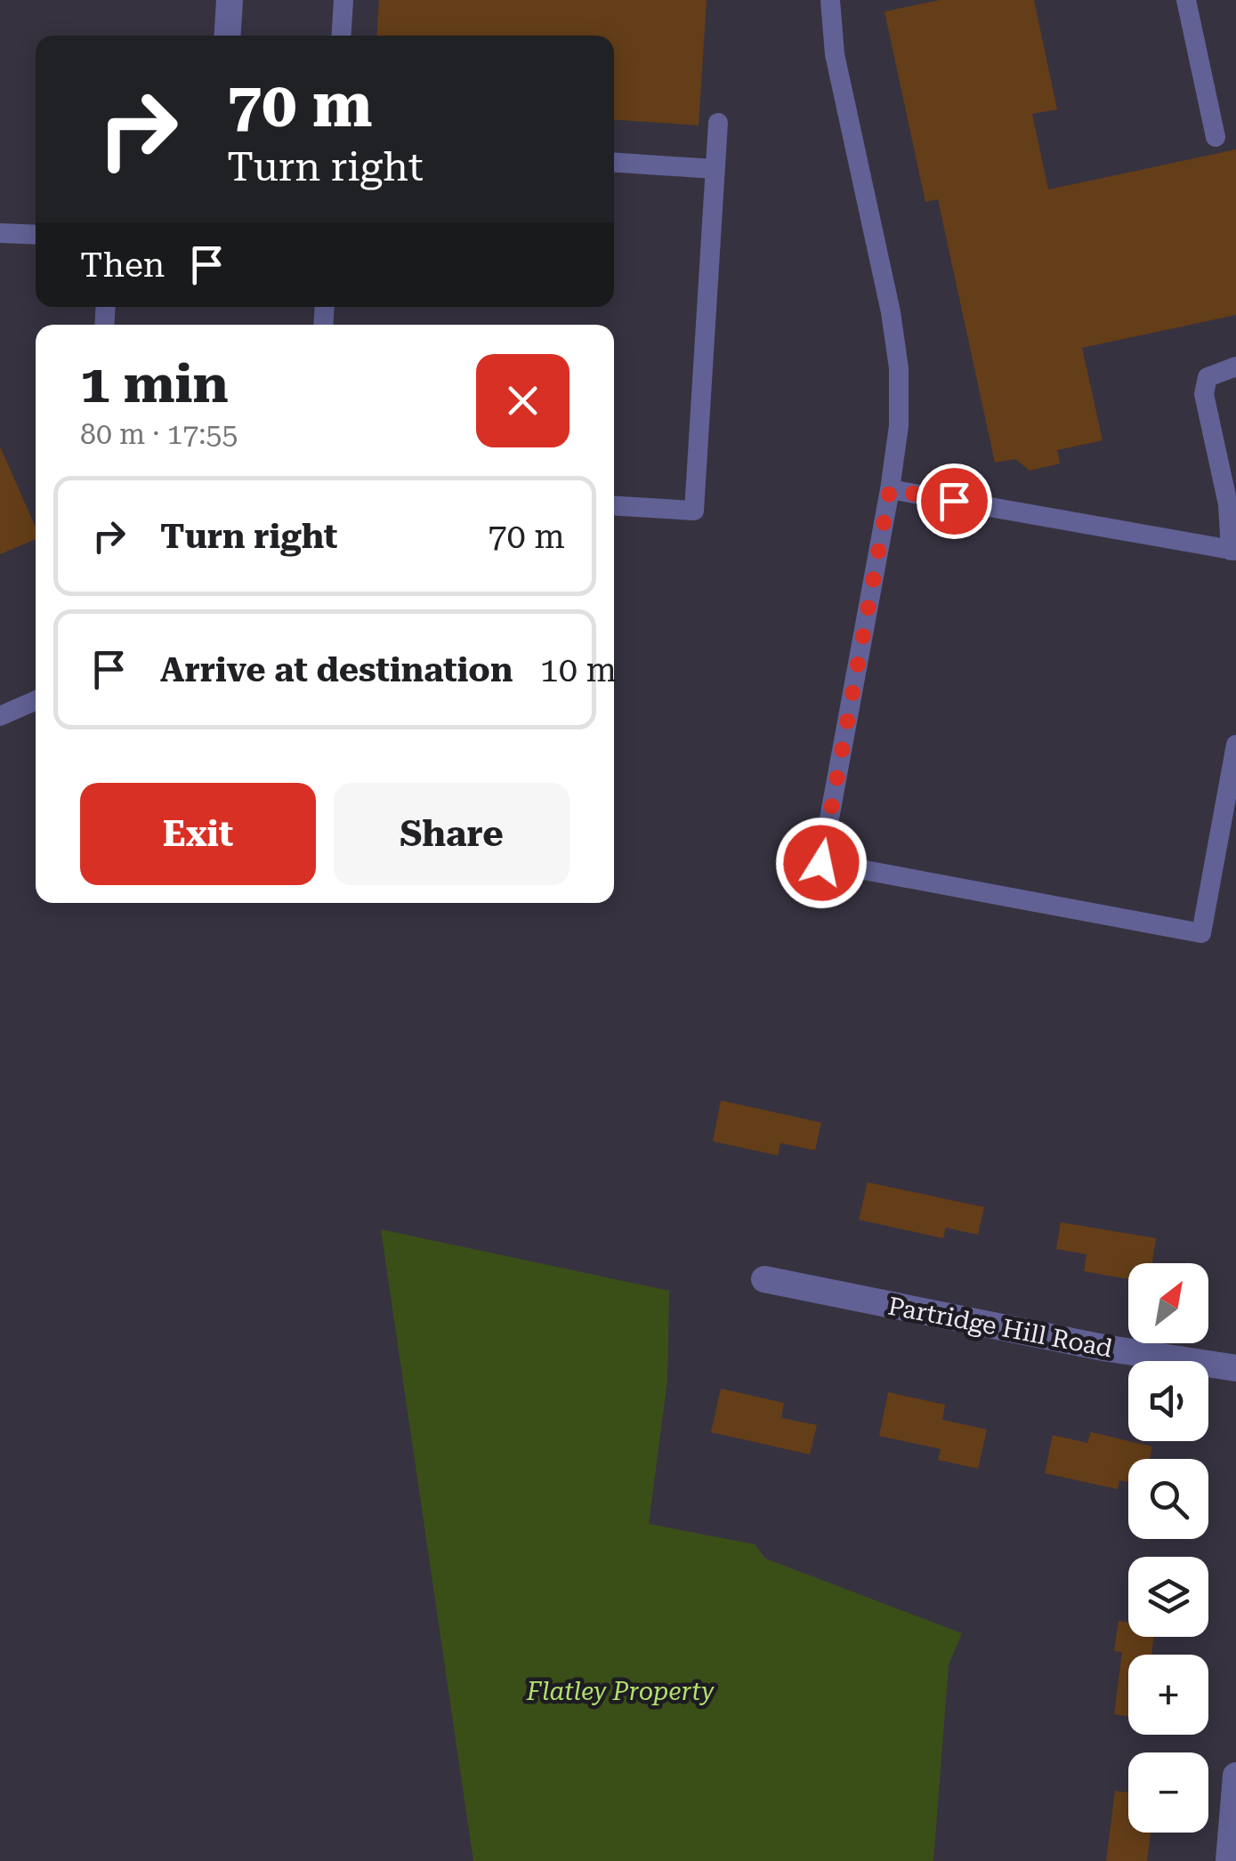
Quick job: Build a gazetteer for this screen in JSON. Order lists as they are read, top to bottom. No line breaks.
{"streets":{"street":["Partridge Hill Road"]},"parks":["Flatley Property"],"north":"top right","page":{"turn":["70 m","Turn right"],"then":"Then","heading":["1 min","80 m · 17:55"],"list":[{"name":"Turn right","value":"70 m"},{"name":"Arrive at destination","value":"10 m"}],"buttons":["Exit","Share"],"map_buttons":["+","−"]}}
